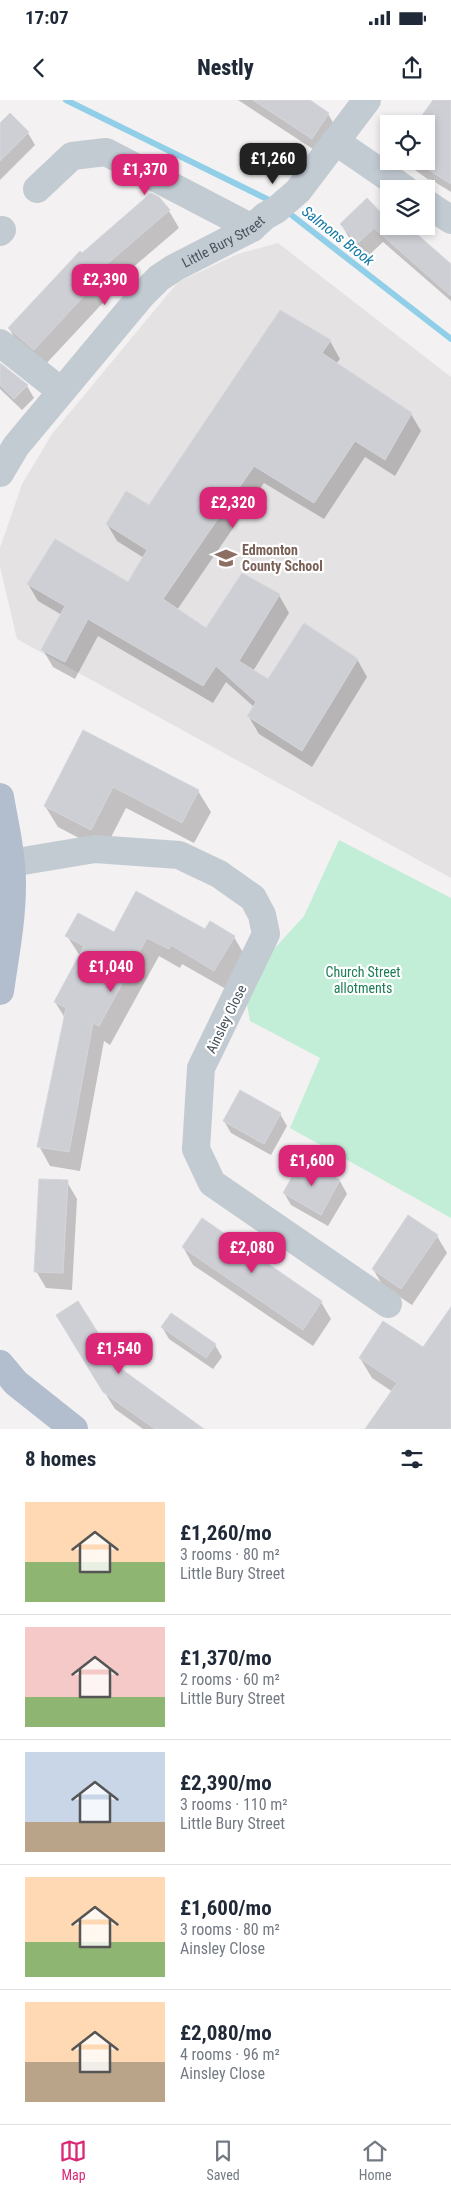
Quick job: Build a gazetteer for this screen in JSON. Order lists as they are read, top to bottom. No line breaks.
{"streets":{"street":["Little Bury Street","Ainsley Close"]},"water":["Salmons Brook"],"parks":["Church Street allotments"],"places":{"school or university":["Edmonton County School"]},"page":{"status":"17:07","header":"Nestly","price":["£1,260","£1,370","£2,390","£2,320","£1,040","£1,600","£2,080","£1,540"],"heading":"8 homes","list":[{"name":"£1,260/mo","note":"3 rooms · 80 m² · Little Bury Street"},{"name":"£1,370/mo","note":"2 rooms · 60 m² · Little Bury Street"},{"name":"£2,390/mo","note":"3 rooms · 110 m² · Little Bury Street"},{"name":"£1,600/mo","note":"3 rooms · 80 m² · Ainsley Close"},{"name":"£2,080/mo","note":"4 rooms · 96 m² · Ainsley Close"}],"tabs":["Map","Saved","Home"]}}
